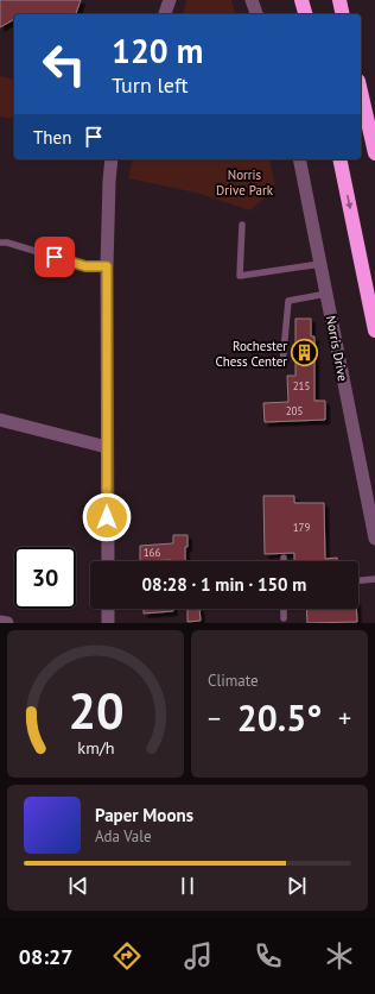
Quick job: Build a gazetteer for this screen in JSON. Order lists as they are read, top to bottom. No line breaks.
{"streets":{"street":["Norris Drive"]},"parks":["Norris Drive Park"],"places":{"building":["Rochester Chess Center"]},"house_numbers":["215","205","179","166"],"page":{"turn":["120 m","Turn left"],"then":"Then","limit":"30","trip":"08:28 · 1 min · 150 m","tile":"Climate","heat":["−","20.5°","+"],"song":["Paper Moons","Ada Vale"],"tabs":"08:27","gauge":["20","km/h"]}}
